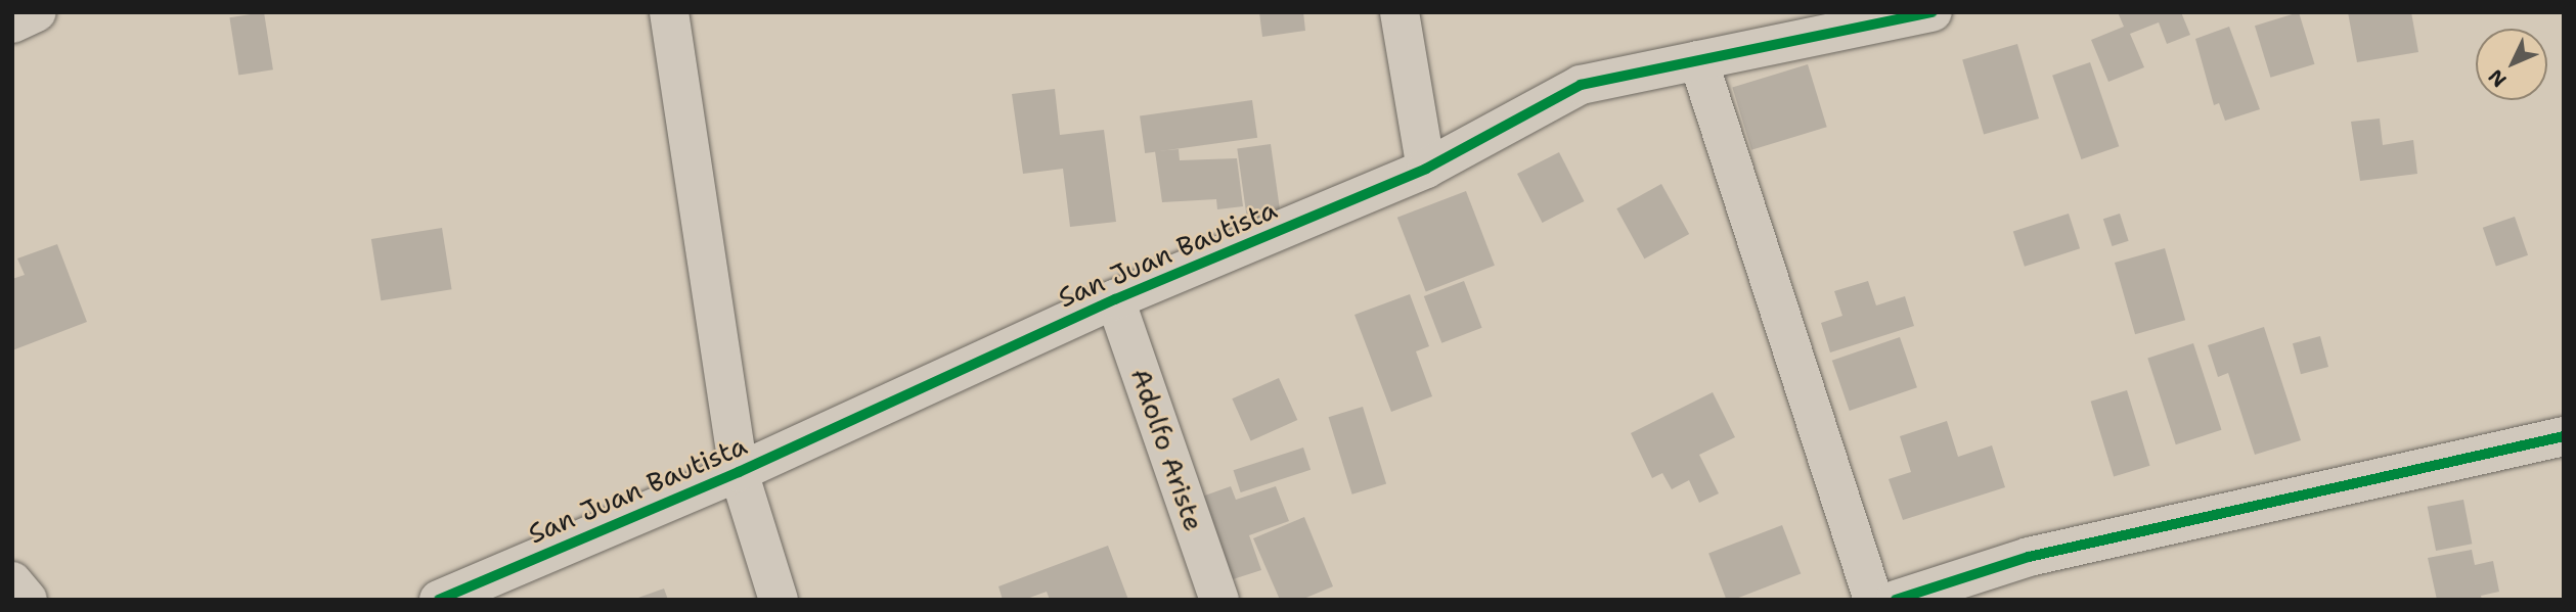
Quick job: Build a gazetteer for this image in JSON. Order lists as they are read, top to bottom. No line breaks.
{"streets":{"street":["San Juan Bautista","Adolfo Ariste"]},"crossings":[["San Juan Bautista","Adolfo Ariste"]],"north":"bottom left"}
